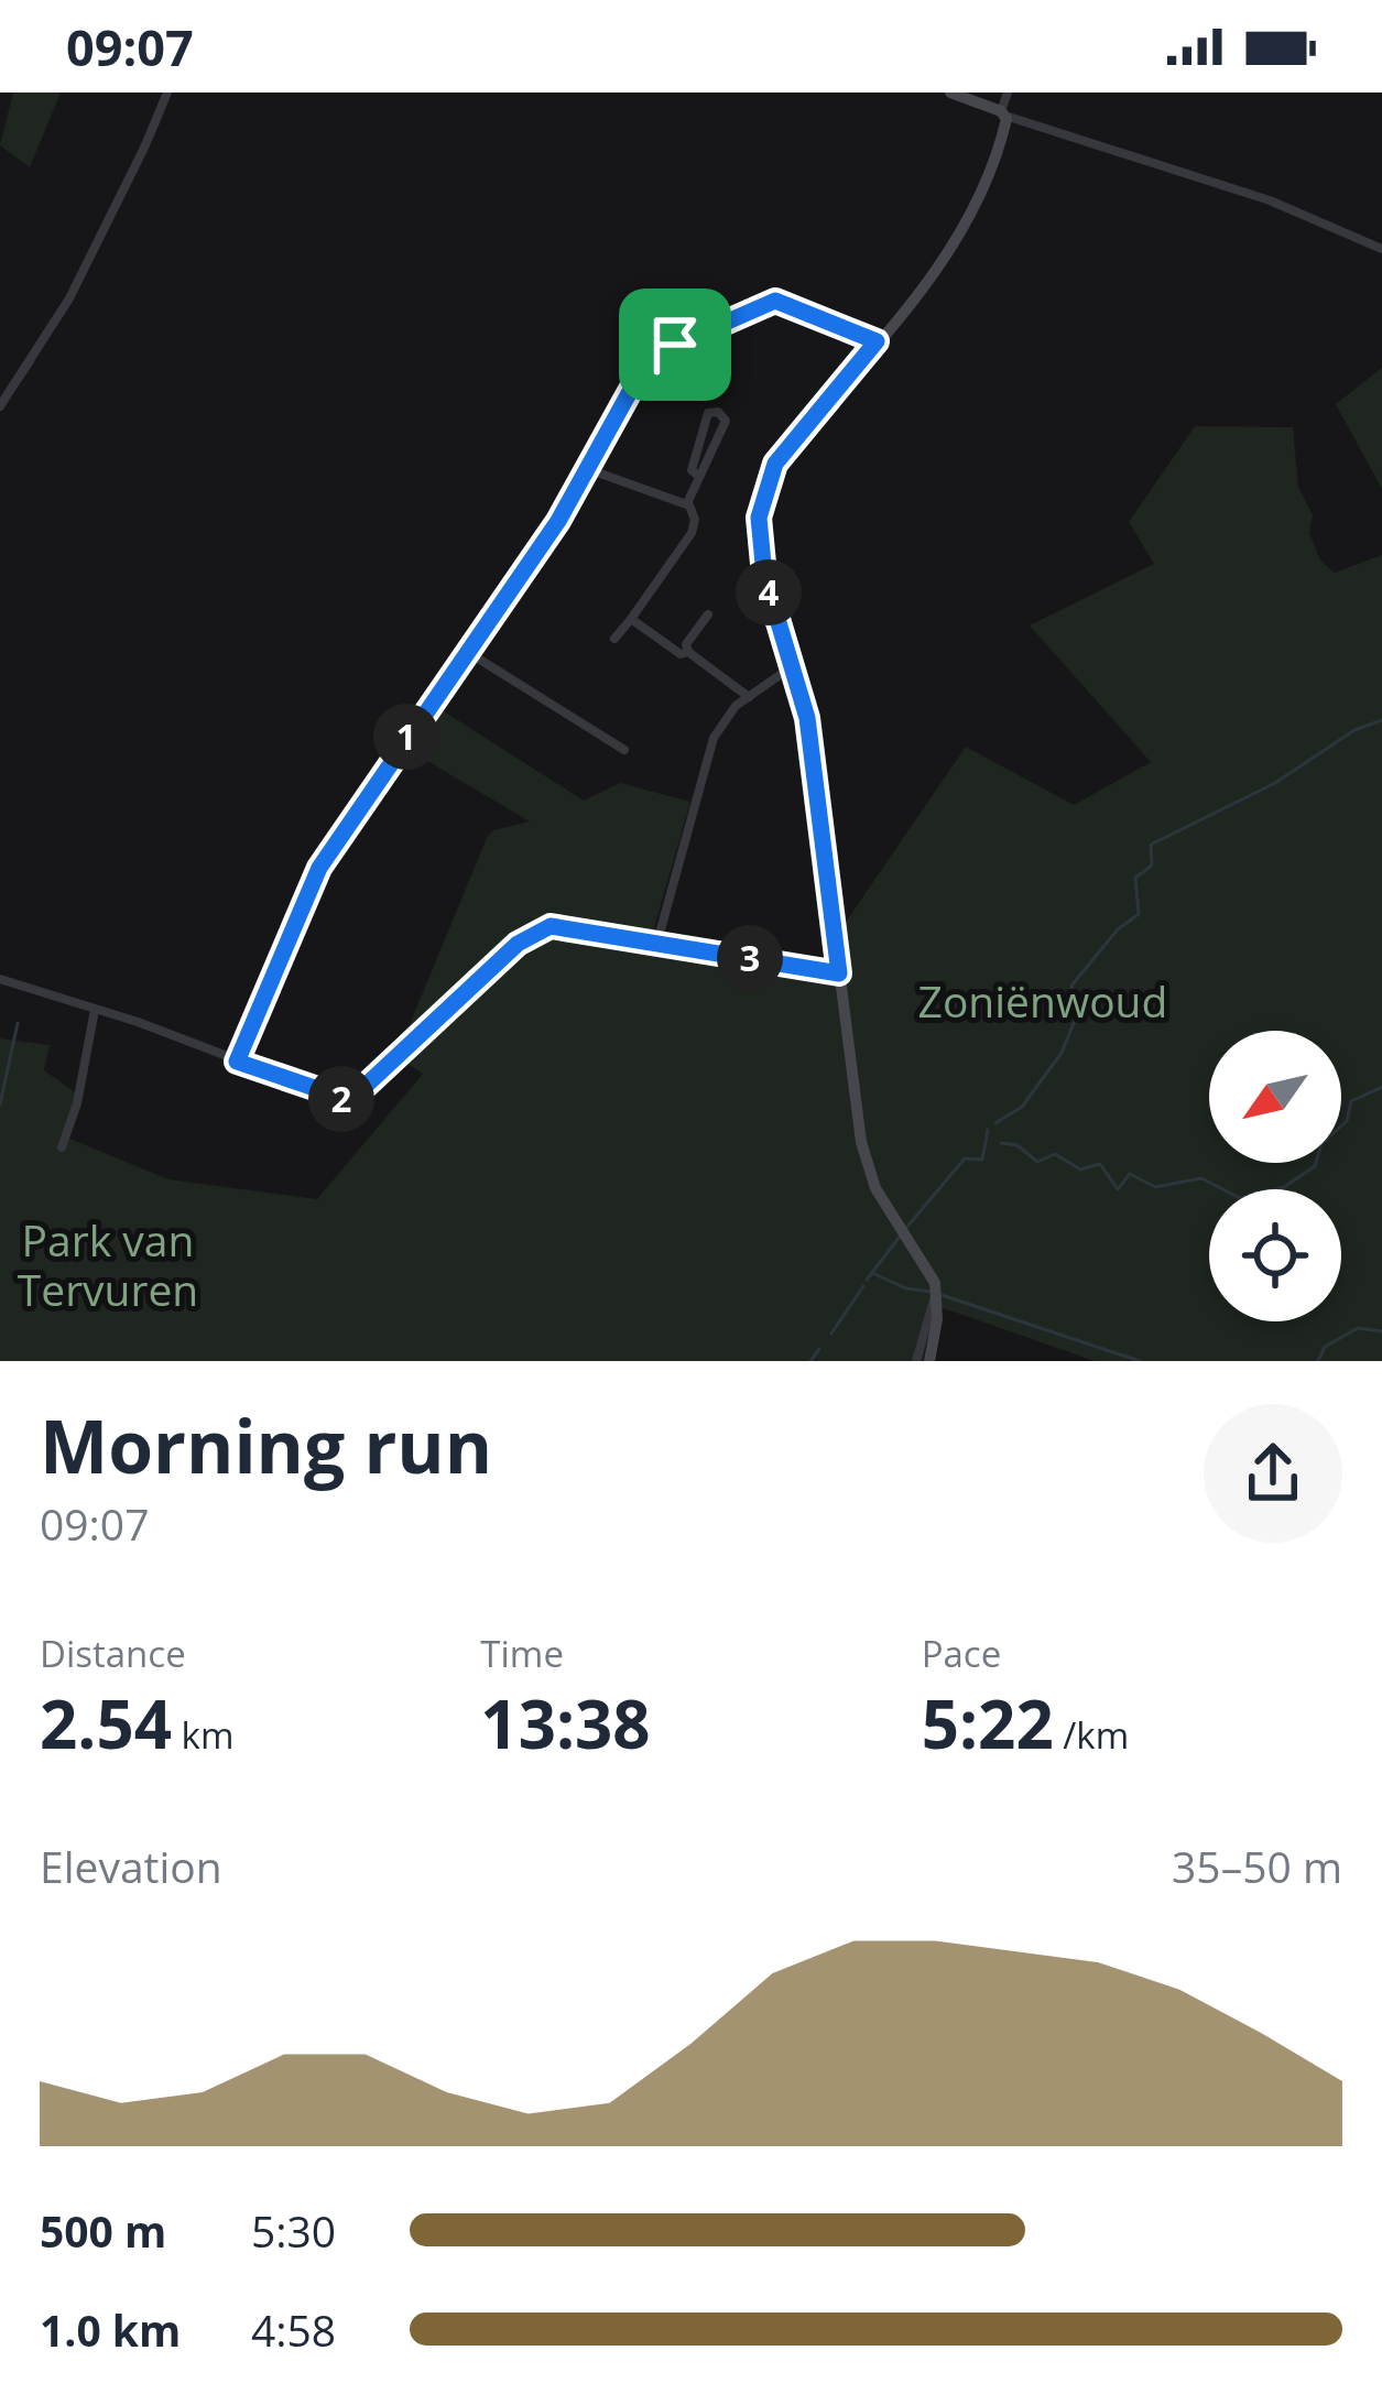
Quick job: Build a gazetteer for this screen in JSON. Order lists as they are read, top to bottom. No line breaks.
{"parks":["Zoniënwoud","Park van Tervuren"],"north":"bottom left","page":{"status":"09:07","pins":["4","1","3","2"],"heading":["Morning run","09:07"],"stats":[["Distance","2.54 km"],["Time","13:38"],["Pace","5:22 /km"]],"chart":["Elevation","35–50 m"],"list":[{"name":"500 m","note":"5:30"},{"name":"1.0 km","note":"4:58"}]}}
